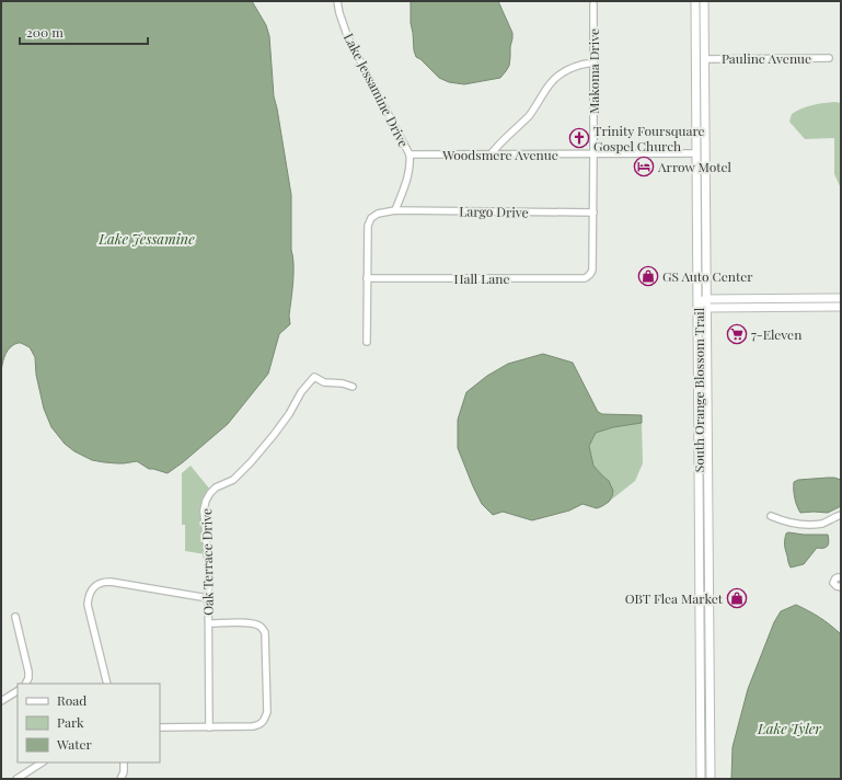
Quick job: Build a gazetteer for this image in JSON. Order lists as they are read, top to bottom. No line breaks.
{"streets":{"main road":["South Orange Blossom Trail"],"street":["Pauline Avenue","Makoma Drive","Lake Jessamine Drive","Woodsmere Avenue","Largo Drive","Hall Lane","Oak Terrace Drive"]},"crossings":[["Pauline Avenue","South Orange Blossom Trail"],["Makoma Drive","Woodsmere Avenue"],["Makoma Drive","Largo Drive"],["Makoma Drive","Hall Lane"],["Lake Jessamine Drive","Woodsmere Avenue"],["Lake Jessamine Drive","Largo Drive"],["Woodsmere Avenue","South Orange Blossom Trail"]],"water":["Lake Jessamine","Lake Tyler"],"places":{"church":["Trinity Foursquare Gospel Church"],"hotel":["Arrow Motel"],"shop":["GS Auto Center","OBT Flea Market"],"supermarket":["7-Eleven"]},"legend":["Road","Park","Water"],"scale_bar":"200 m"}
